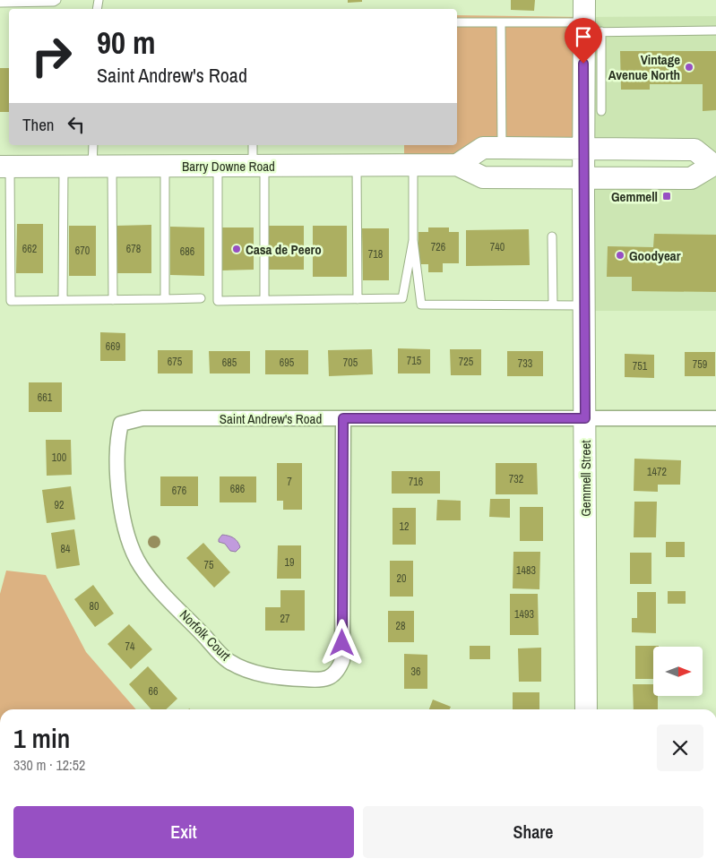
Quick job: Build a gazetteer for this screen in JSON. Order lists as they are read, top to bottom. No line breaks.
{"streets":{"main road":["Barry Downe Road","Gemmell Street"],"street":["Saint Andrew's Road","Norfolk Court"]},"crossings":[["Barry Downe Road","Gemmell Street"],["Saint Andrew's Road","Gemmell Street"],["Saint Andrew's Road","Norfolk Court"]],"places":{"other":["Vintage Avenue North","Casa de Peero","Goodyear"],"transit":["Gemmell"]},"house_numbers":["726","740","662","678","670","686","718","669","715","675","725","685","695","705","733","759","751","661","100","1472","732","7","716","686","676","92","12","84","19","75","1483","20","80","1493","27","28","74","36","66"],"north":"right","page":{"turn":["90 m","Saint Andrew's Road"],"then":"Then","heading":["1 min","330 m · 12:52"],"buttons":["Exit","Share"]}}
